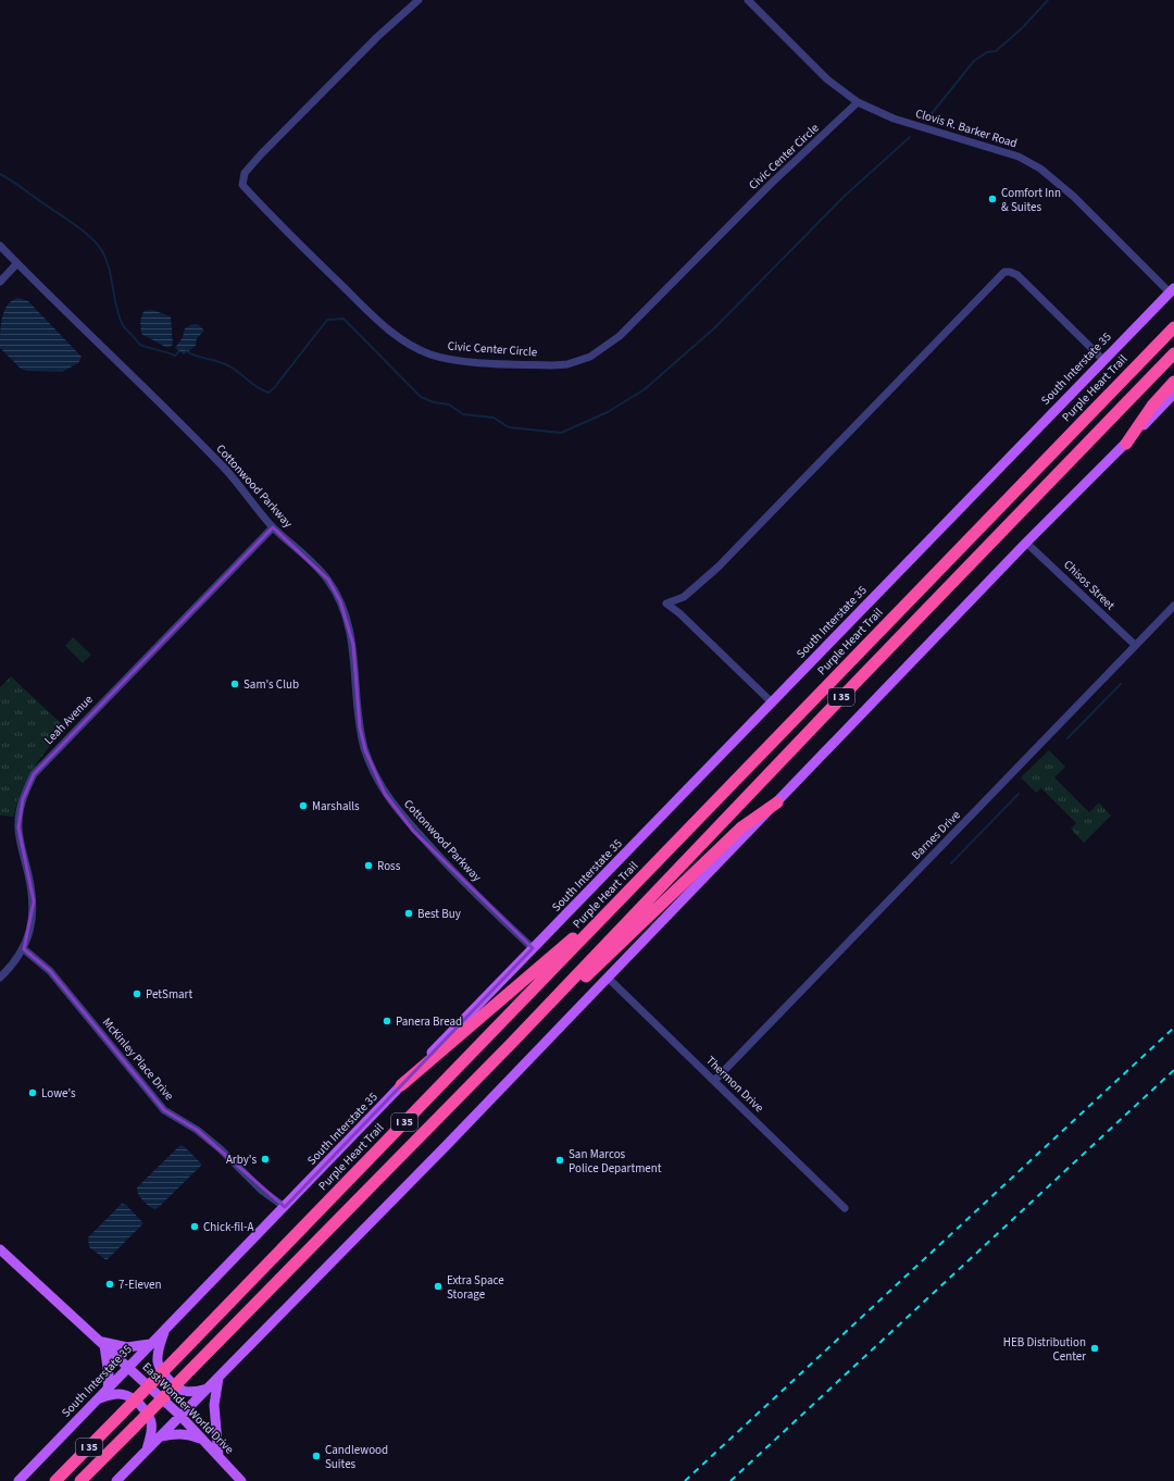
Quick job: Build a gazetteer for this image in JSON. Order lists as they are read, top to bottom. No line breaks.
{"streets":{"highway":["Purple Heart Trail","I 35"],"main road":["South Interstate 35","East Wonder World Drive"],"street":["Clovis R. Barker Road","Civic Center Circle","Cottonwood Parkway","Chisos Street","Leah Avenue","Barnes Drive","McKinley Place Drive","Thermon Drive"]},"crossings":[["Clovis R. Barker Road","Civic Center Circle"],["Clovis R. Barker Road","South Interstate 35"],["South Interstate 35","Cottonwood Parkway"],["South Interstate 35","McKinley Place Drive"],["South Interstate 35","East Wonder World Drive"],["Cottonwood Parkway","Leah Avenue"],["Chisos Street","Barnes Drive"],["Leah Avenue","McKinley Place Drive"],["Barnes Drive","Thermon Drive"]],"places":["Comfort Inn & Suites","Sam's Club","Marshalls","Ross","Best Buy","PetSmart","Panera Bread","Lowe's","Arby's","San Marcos Police Department","Chick-fil-A","7-Eleven","Extra Space Storage","HEB Distribution Center","Candlewood Suites"]}
